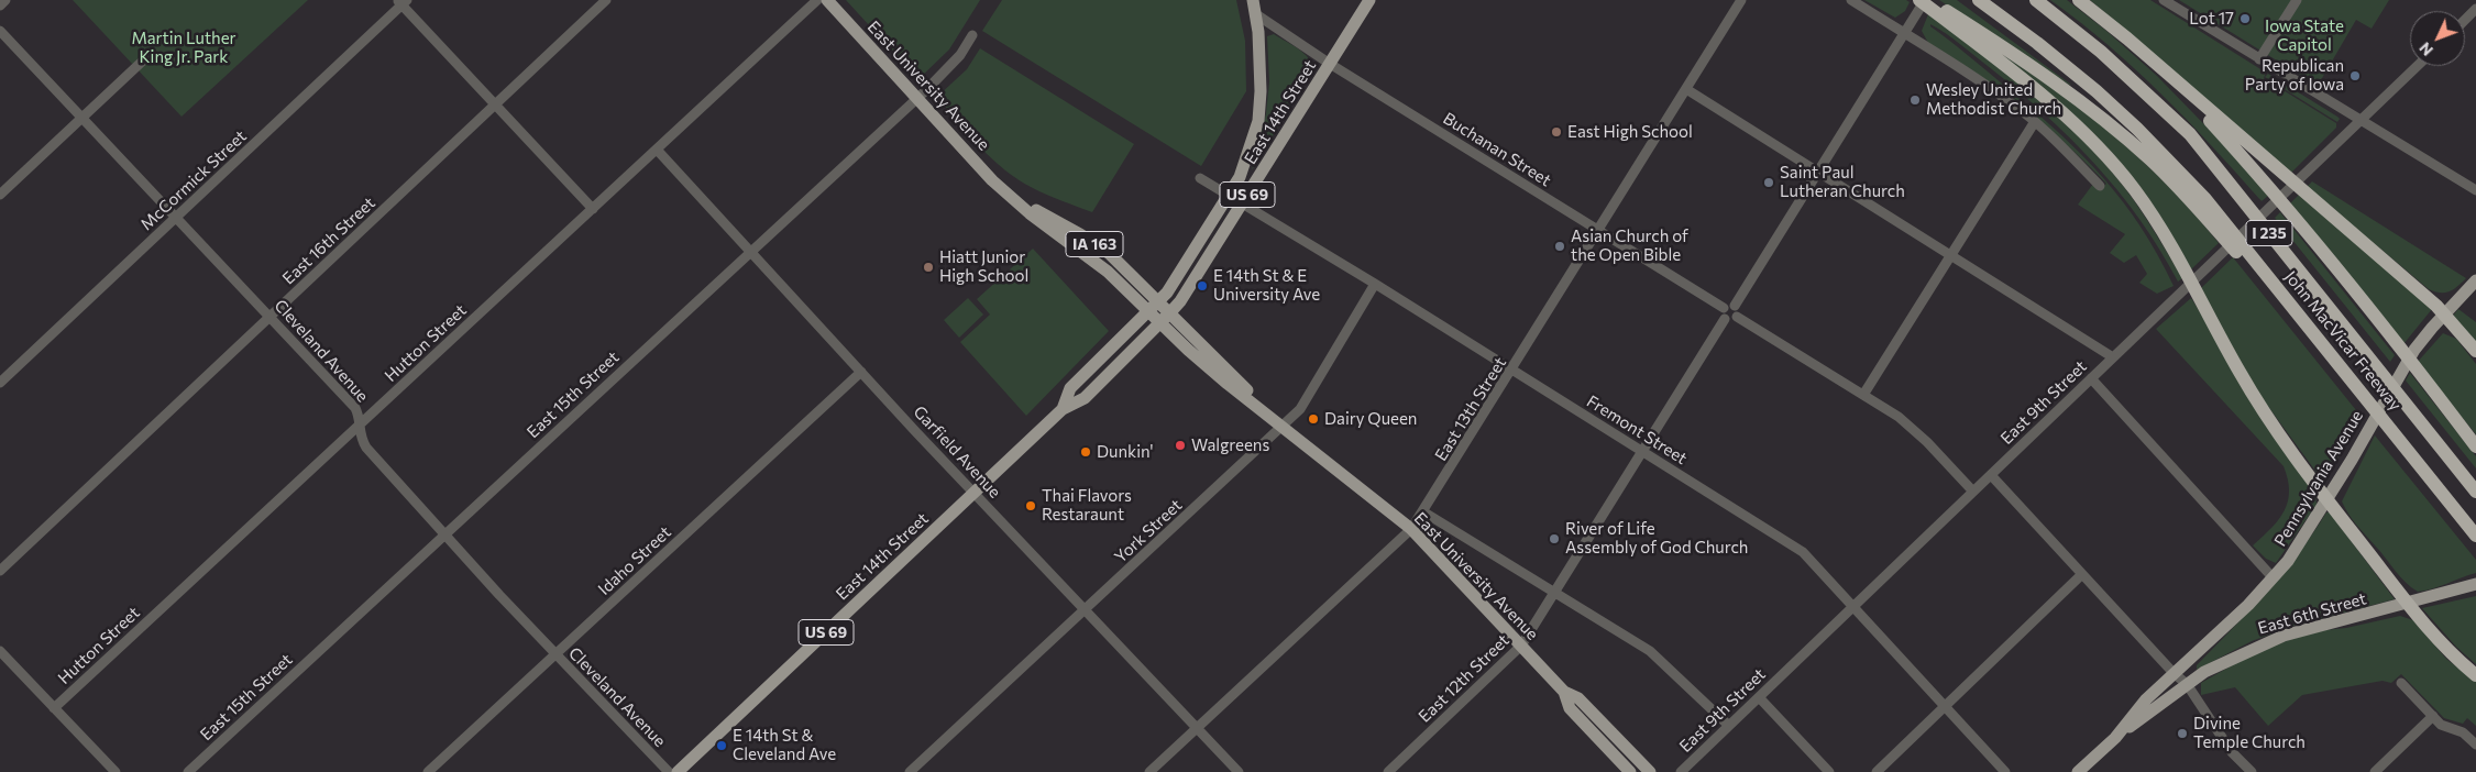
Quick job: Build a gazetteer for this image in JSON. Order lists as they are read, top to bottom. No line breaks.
{"streets":{"highway":["I 235","John MacVicar Freeway"],"main road":["East University Avenue","East 14th Street","US 69","IA 163","Pennsylvania Avenue","East 6th Street"],"street":["Buchanan Street","McCormick Street","East 16th Street","Hutton Street","Cleveland Avenue","East 15th Street","East 9th Street","East 13th Street","Fremont Street","Garfield Avenue","York Street","Idaho Street","East 12th Street"]},"crossings":[["East University Avenue","East 14th Street"],["East University Avenue","East 15th Street"],["East University Avenue","East 13th Street"],["East University Avenue","York Street"],["East University Avenue","East 12th Street"],["East 14th Street","Buchanan Street"],["East 14th Street","US 69"],["East 14th Street","Fremont Street"],["East 14th Street","Garfield Avenue"],["Buchanan Street","US 69"],["Buchanan Street","East 13th Street"],["Buchanan Street","East 12th Street"],["McCormick Street","Cleveland Avenue"],["US 69","Fremont Street"],["East 16th Street","Cleveland Avenue"],["Hutton Street","Cleveland Avenue"],["Hutton Street","Garfield Avenue"],["Cleveland Avenue","East 15th Street"],["Cleveland Avenue","Idaho Street"],["East 15th Street","Garfield Avenue"],["East 9th Street","Fremont Street"],["East 13th Street","Fremont Street"],["East 13th Street","Garfield Avenue"],["Fremont Street","York Street"],["Fremont Street","East 12th Street"],["Garfield Avenue","York Street"],["Garfield Avenue","Idaho Street"],["Pennsylvania Avenue","East 6th Street"]],"parks":["Iowa State Capitol","Martin Luther King Jr. Park"],"places":["Lot 17","Republican Party of Iowa","Wesley United Methodist Church","East High School","Saint Paul Lutheran Church","Asian Church of the Open Bible","Hiatt Junior High School","E 14th St & E University Ave","Dairy Queen","Walgreens","Dunkin'","Thai Flavors Restaraunt","River of Life Assembly of God Church","Divine Temple Church","E 14th St & Cleveland Ave"],"north":"bottom left"}
